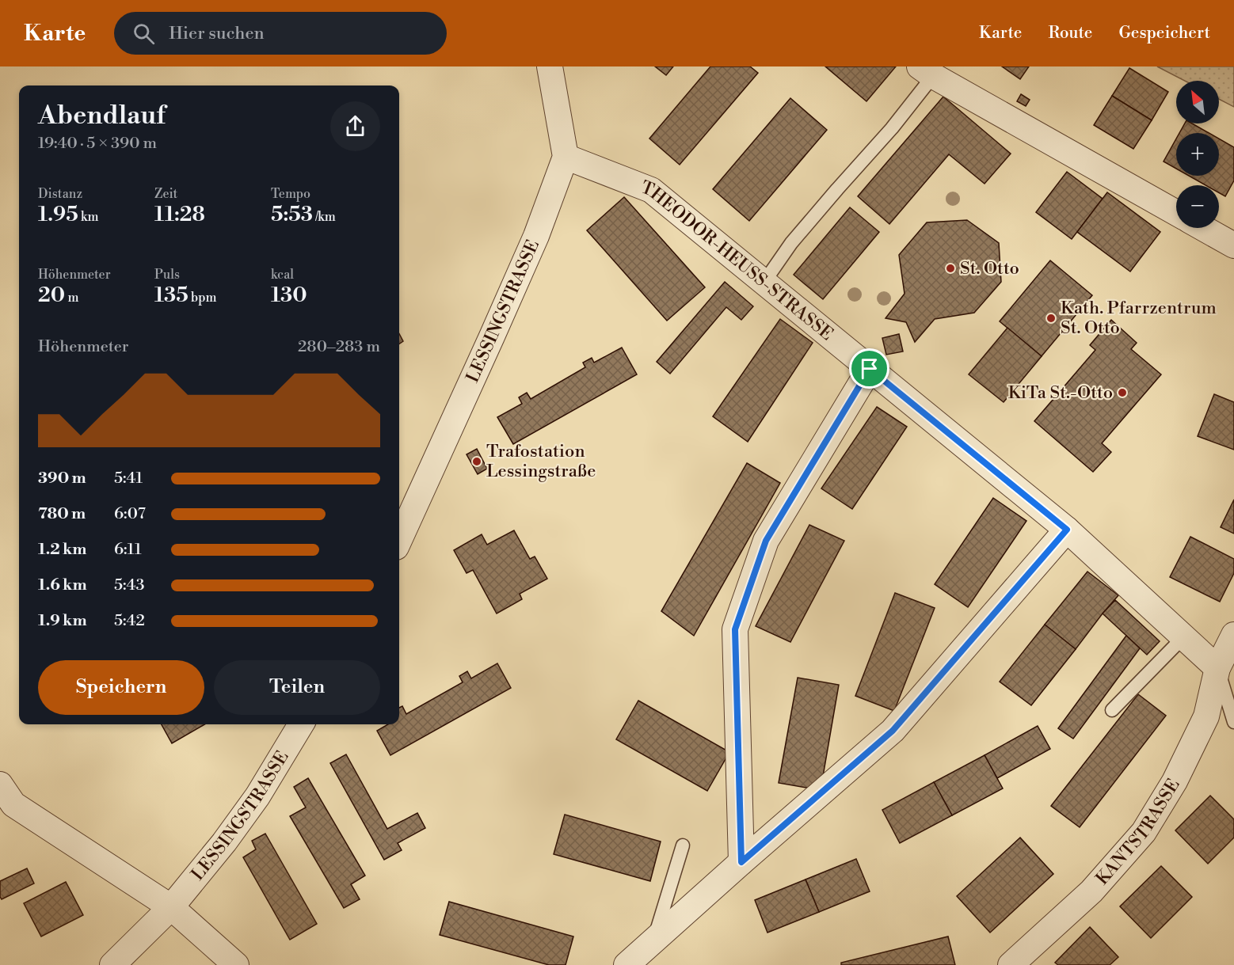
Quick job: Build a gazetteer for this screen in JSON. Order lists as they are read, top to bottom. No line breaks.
{"streets":{"street":["THEODOR-HEUSS-STRASSE","LESSINGSTRASSE","KANTSTRASSE"]},"crossings":[["THEODOR-HEUSS-STRASSE","LESSINGSTRASSE"],["THEODOR-HEUSS-STRASSE","KANTSTRASSE"]],"places":["St. Otto","Kath. Pfarrzentrum St. Otto","KiTa St.-Otto","Trafostation Lessingstraße"],"north":"top left","page":{"header":"Karte","search":"Hier suchen","nav":["Karte","Route","Gespeichert"],"map_buttons":["+","−"],"heading":["Abendlauf","19:40 · 5 × 390 m"],"stats":[["Distanz","1.95 km"],["Zeit","11:28"],["Tempo","5:53 /km"],["Höhenmeter","20 m"],["Puls","135 bpm"],["kcal","130"]],"chart":["Höhenmeter","280–283 m"],"list":[{"name":"390 m","note":"5:41"},{"name":"780 m","note":"6:07"},{"name":"1.2 km","note":"6:11"},{"name":"1.6 km","note":"5:43"},{"name":"1.9 km","note":"5:42"}],"buttons":["Speichern","Teilen"]}}
